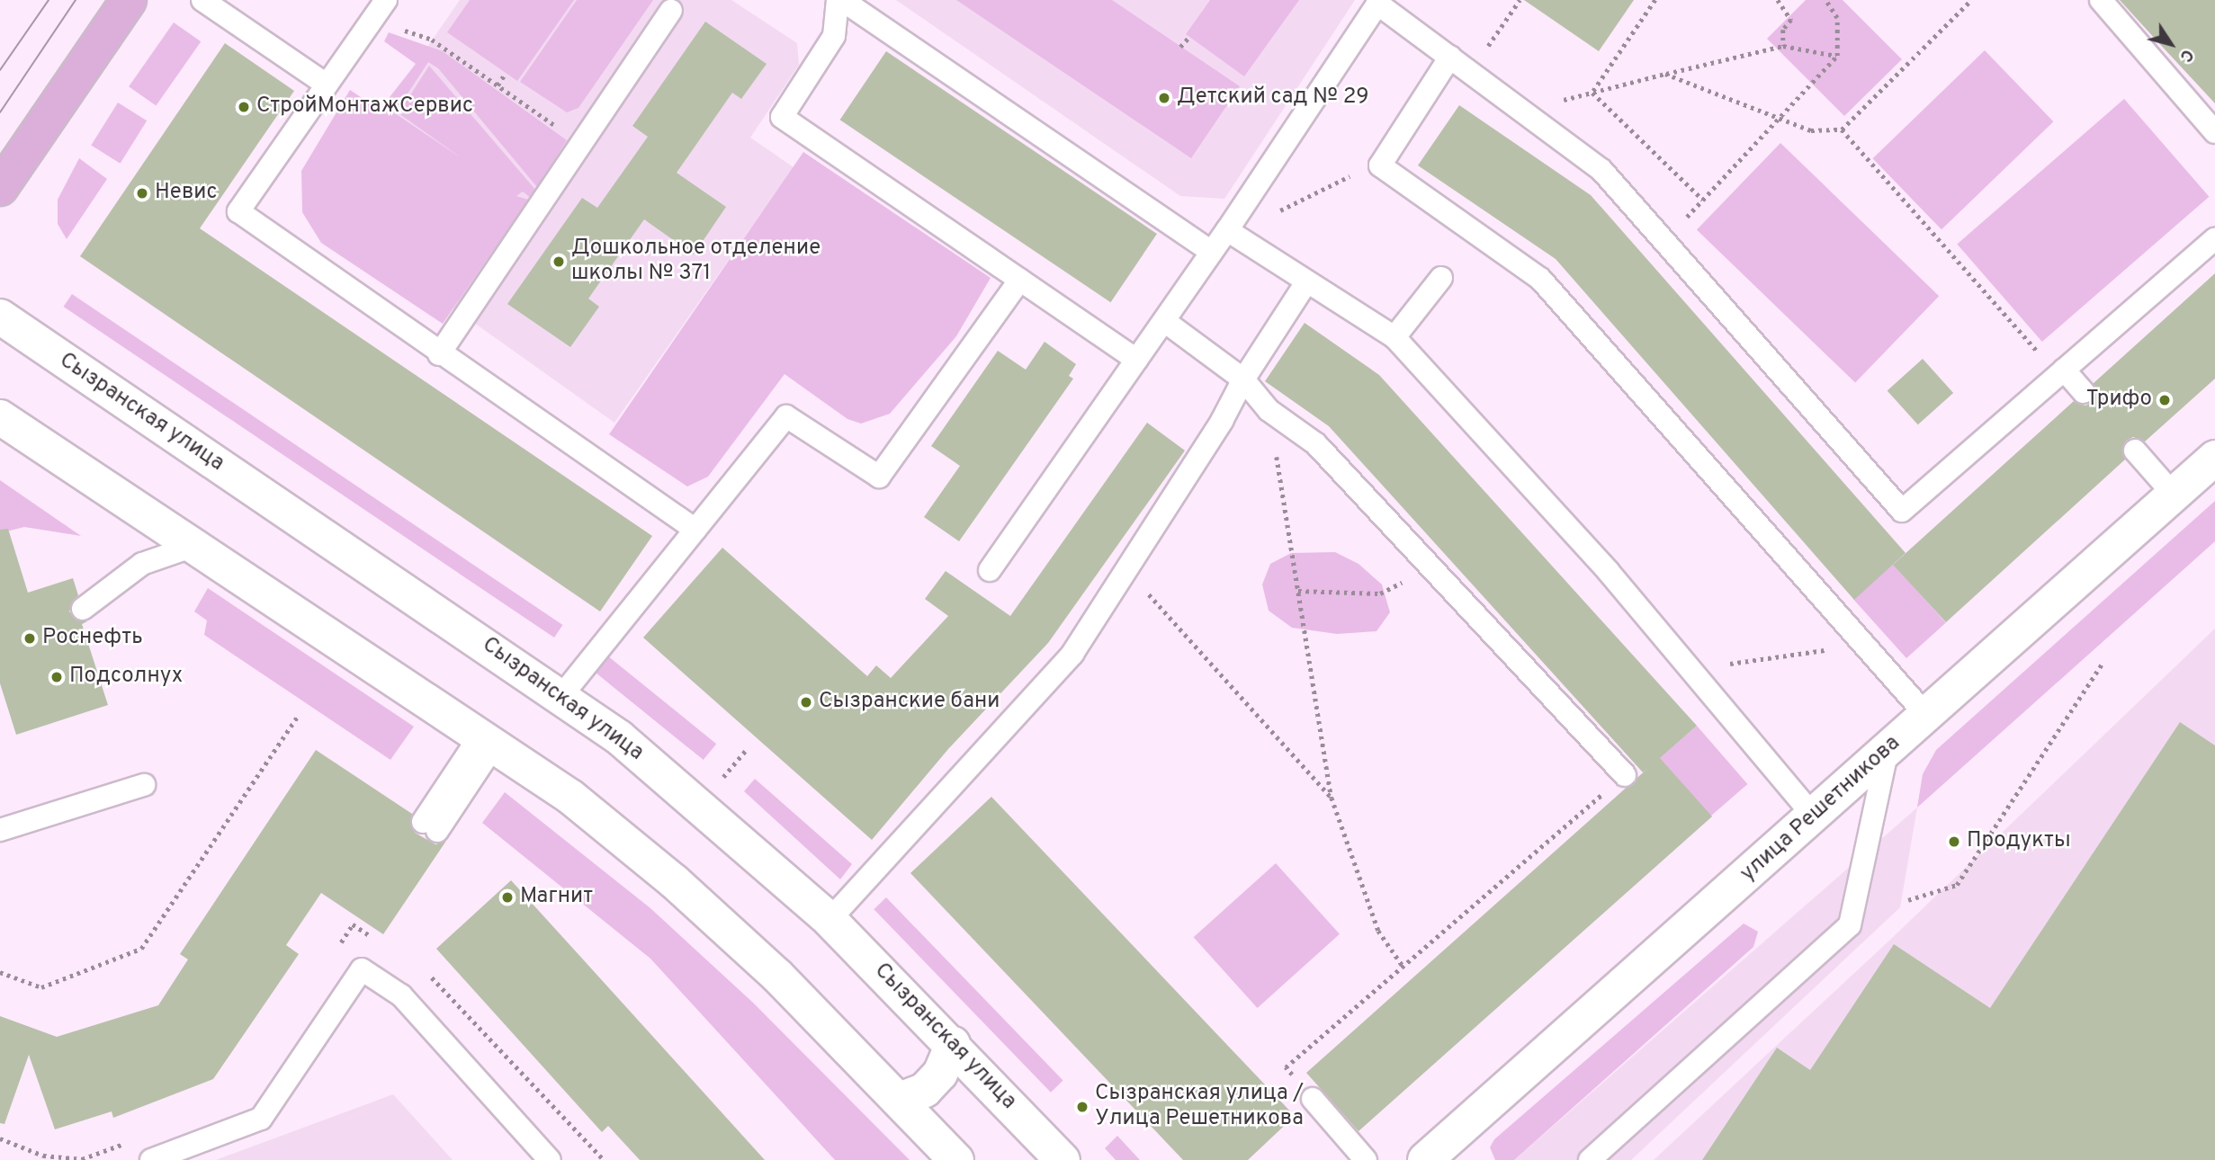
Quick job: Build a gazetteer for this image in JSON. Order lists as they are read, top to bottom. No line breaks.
{"streets":{"street":["Сызранская улица","улица Решетникова"]},"places":["Детский сад № 29","СтройМонтажСервис","Невис","Дошкольное отделение школы № 371","Трифо","Роснефть","Подсолнух","Сызранские бани","Продукты","Магнит","Сызранская улица / Улица Решетникова"],"north":"bottom right"}
